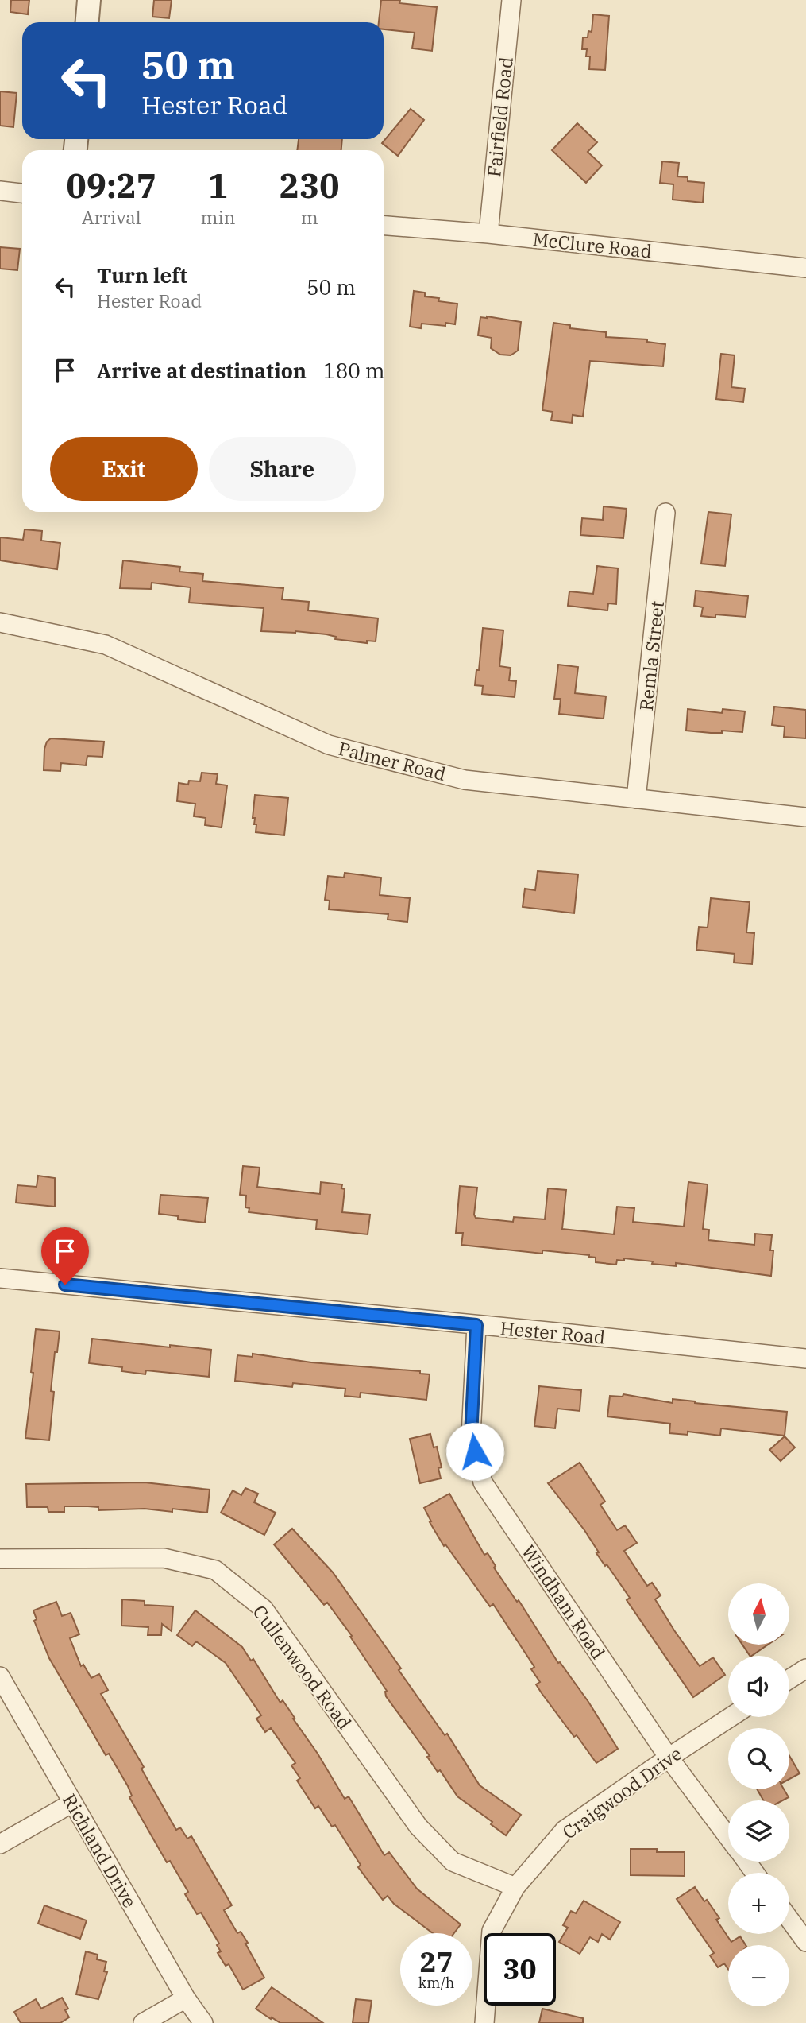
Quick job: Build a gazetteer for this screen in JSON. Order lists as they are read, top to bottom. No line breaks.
{"streets":{"street":["Fairfield Road","McClure Road","Remla Street","Palmer Road","Hester Road","Windham Road","Cullenwood Road","Craigwood Drive","Richland Drive"]},"crossings":[["Fairfield Road","McClure Road"],["Remla Street","Palmer Road"],["Hester Road","Windham Road"],["Windham Road","Craigwood Drive"],["Cullenwood Road","Craigwood Drive"]],"north":"top","page":{"turn":["50 m","Hester Road"],"eta":["09:27","Arrival","1","min","230","m"],"list":[{"name":"Turn left","note":"Hester Road","value":"50 m"},{"name":"Arrive at destination","value":"180 m"}],"buttons":["Exit","Share"],"map_buttons":["+","−"],"speed":"27 km/h","limit":"30"}}
